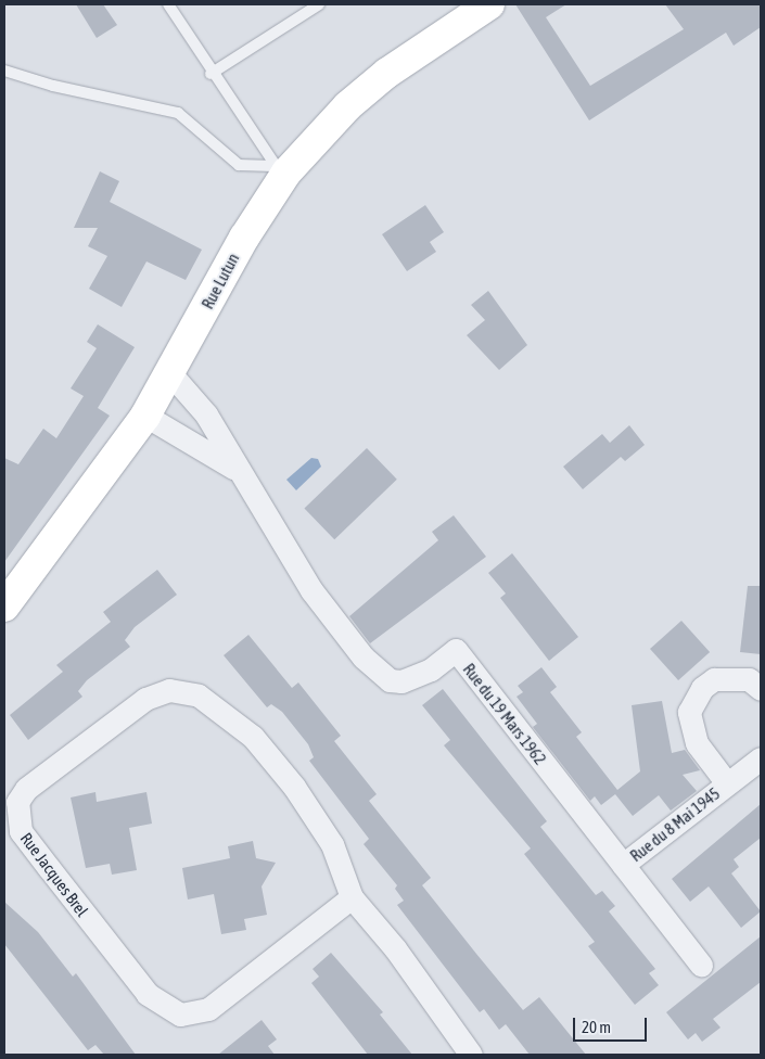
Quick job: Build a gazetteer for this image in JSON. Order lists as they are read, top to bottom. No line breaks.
{"streets":{"main road":["Rue Lutun"],"street":["Rue du 19 Mars 1962","Rue du 8 Mai 1945","Rue Jacques Brel"]},"crossings":[["Rue Lutun","Rue du 19 Mars 1962"],["Rue du 19 Mars 1962","Rue du 8 Mai 1945"]],"scale_bar":"20 m"}
